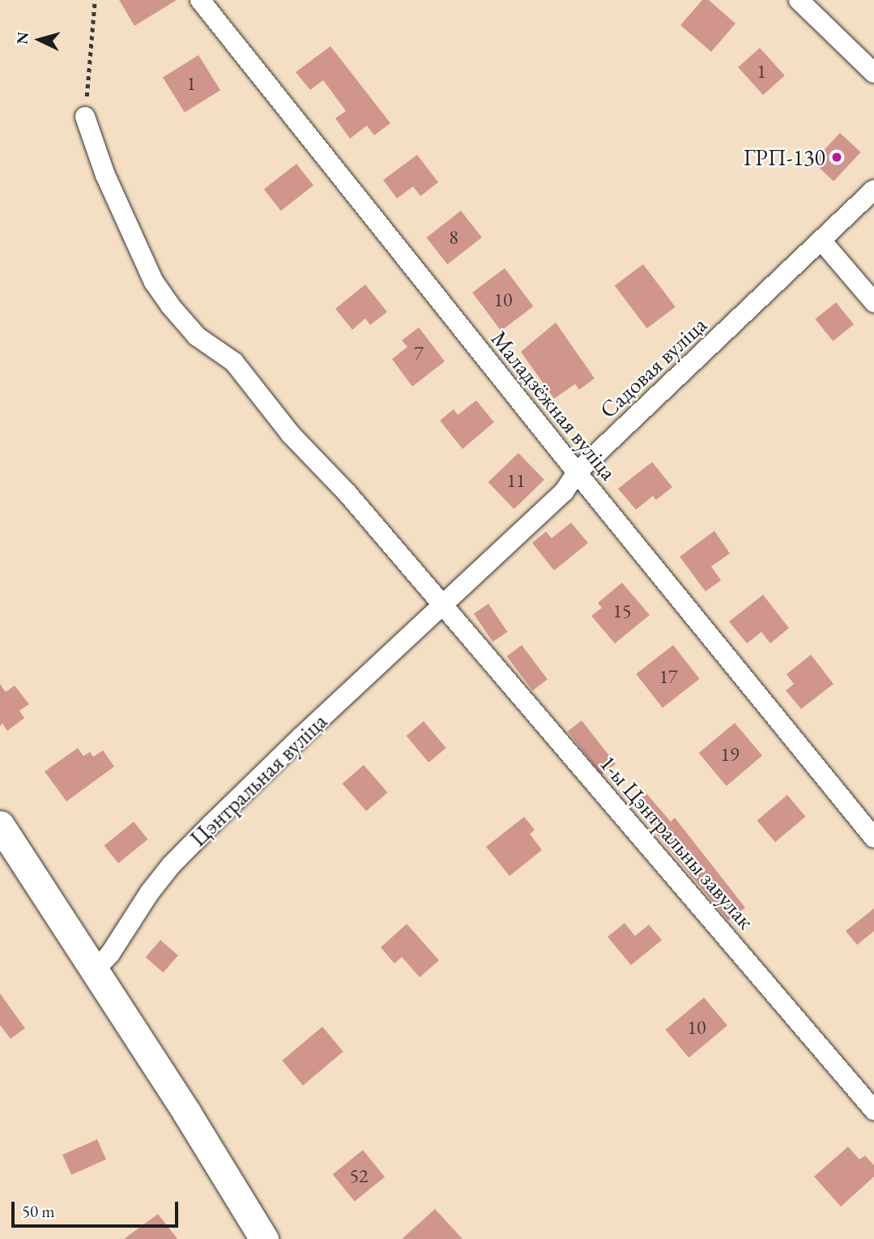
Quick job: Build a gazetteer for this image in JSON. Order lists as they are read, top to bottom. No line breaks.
{"streets":{"street":["Садовая вуліца","Маладзёжная вуліца","Цэнтральная вуліца","1-ы Цэнтральны завулак"]},"crossings":[["Садовая вуліца","Маладзёжная вуліца"],["Садовая вуліца","Цэнтральная вуліца"],["Садовая вуліца","1-ы Цэнтральны завулак"],["Цэнтральная вуліца","1-ы Цэнтральны завулак"]],"places":["ГРП-130"],"house_numbers":["1","1","8","10","7","11","15","17","19","10","52"],"scale_bar":"50 m","north":"left"}
